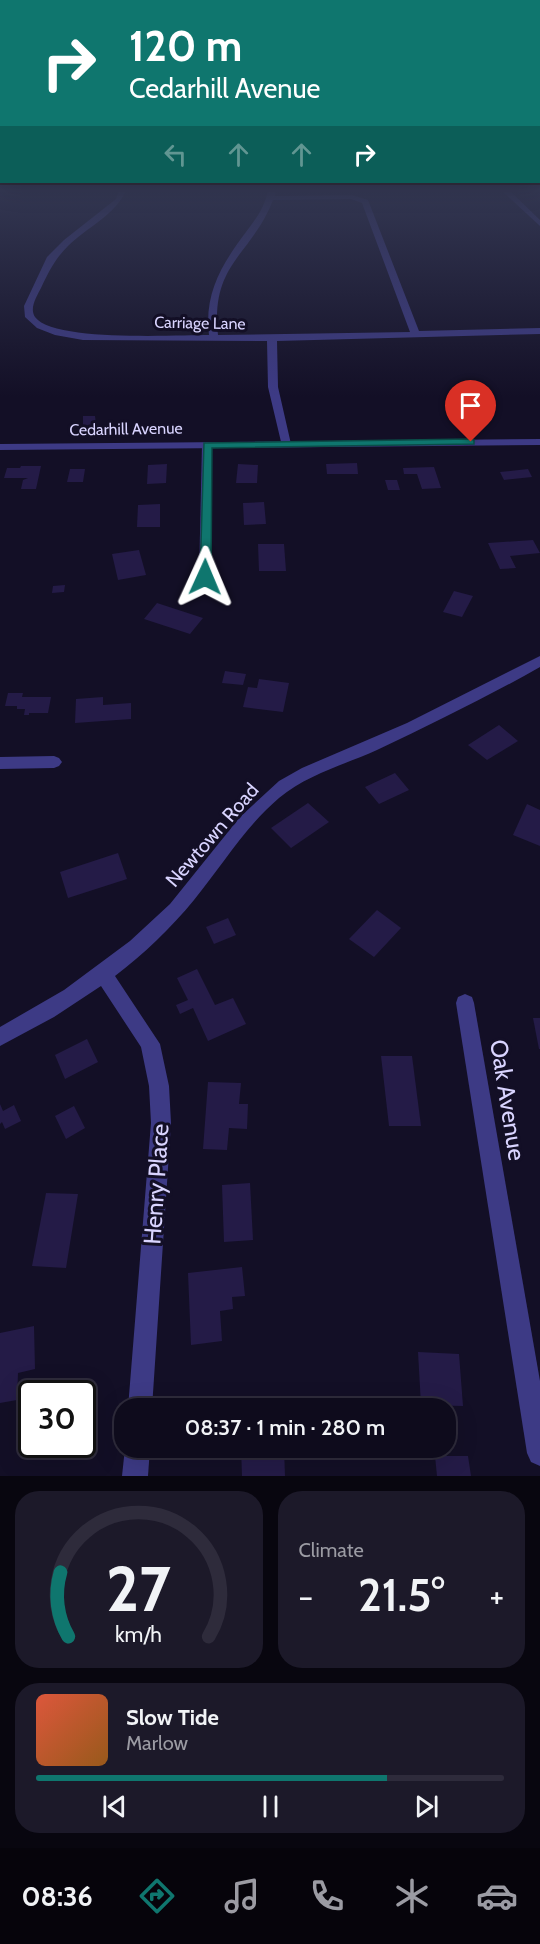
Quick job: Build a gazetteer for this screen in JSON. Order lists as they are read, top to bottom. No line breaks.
{"streets":{"street":["Carriage Lane","Cedarhill Avenue","Newtown Road","Oak Avenue","Henry Place"]},"crossings":[["Newtown Road","Henry Place"]],"page":{"turn":["120 m","Cedarhill Avenue"],"limit":"30","trip":"08:37 · 1 min · 280 m","tile":"Climate","heat":["−","21.5°","+"],"song":["Slow Tide","Marlow"],"tabs":"08:36","gauge":["27","km/h"]}}
